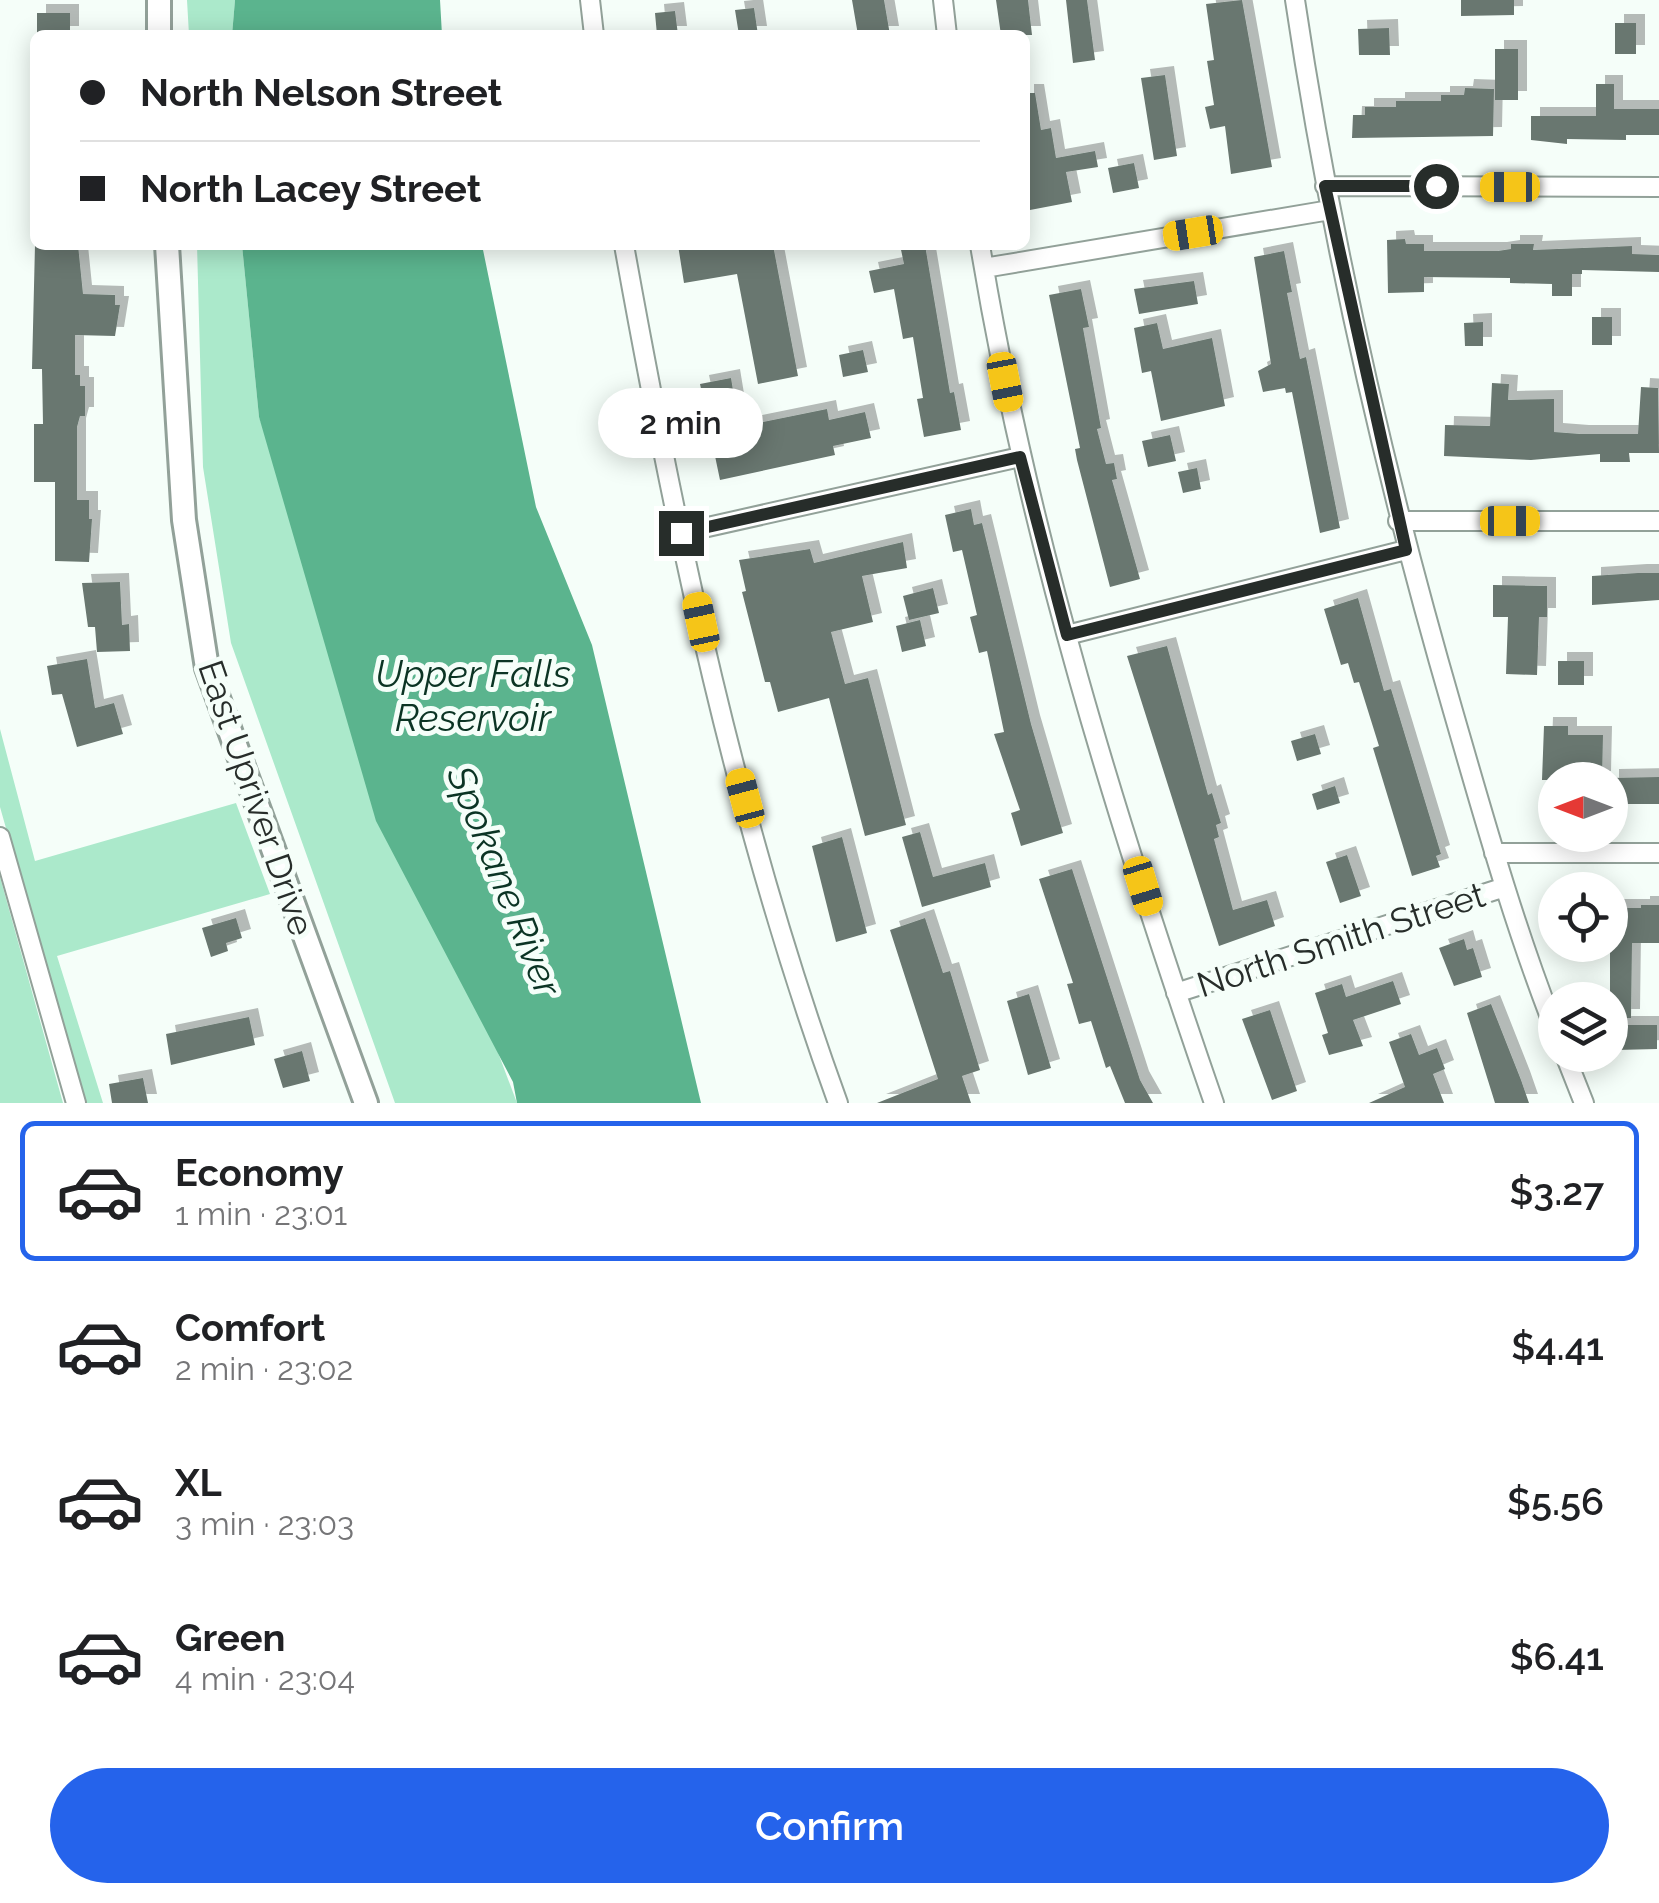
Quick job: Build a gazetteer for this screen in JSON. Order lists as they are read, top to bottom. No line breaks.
{"streets":{"street":["East Upriver Drive","North Smith Street"]},"water":["Upper Falls Reservoir","Spokane River"],"north":"left","page":{"banner":["North Nelson Street","North Lacey Street"],"bubble":"2 min","list":[{"name":"Economy","note":"1 min · 23:01","value":"$3.27"},{"name":"Comfort","note":"2 min · 23:02","value":"$4.41"},{"name":"XL","note":"3 min · 23:03","value":"$5.56"},{"name":"Green","note":"4 min · 23:04","value":"$6.41"}],"buttons":"Confirm"}}
